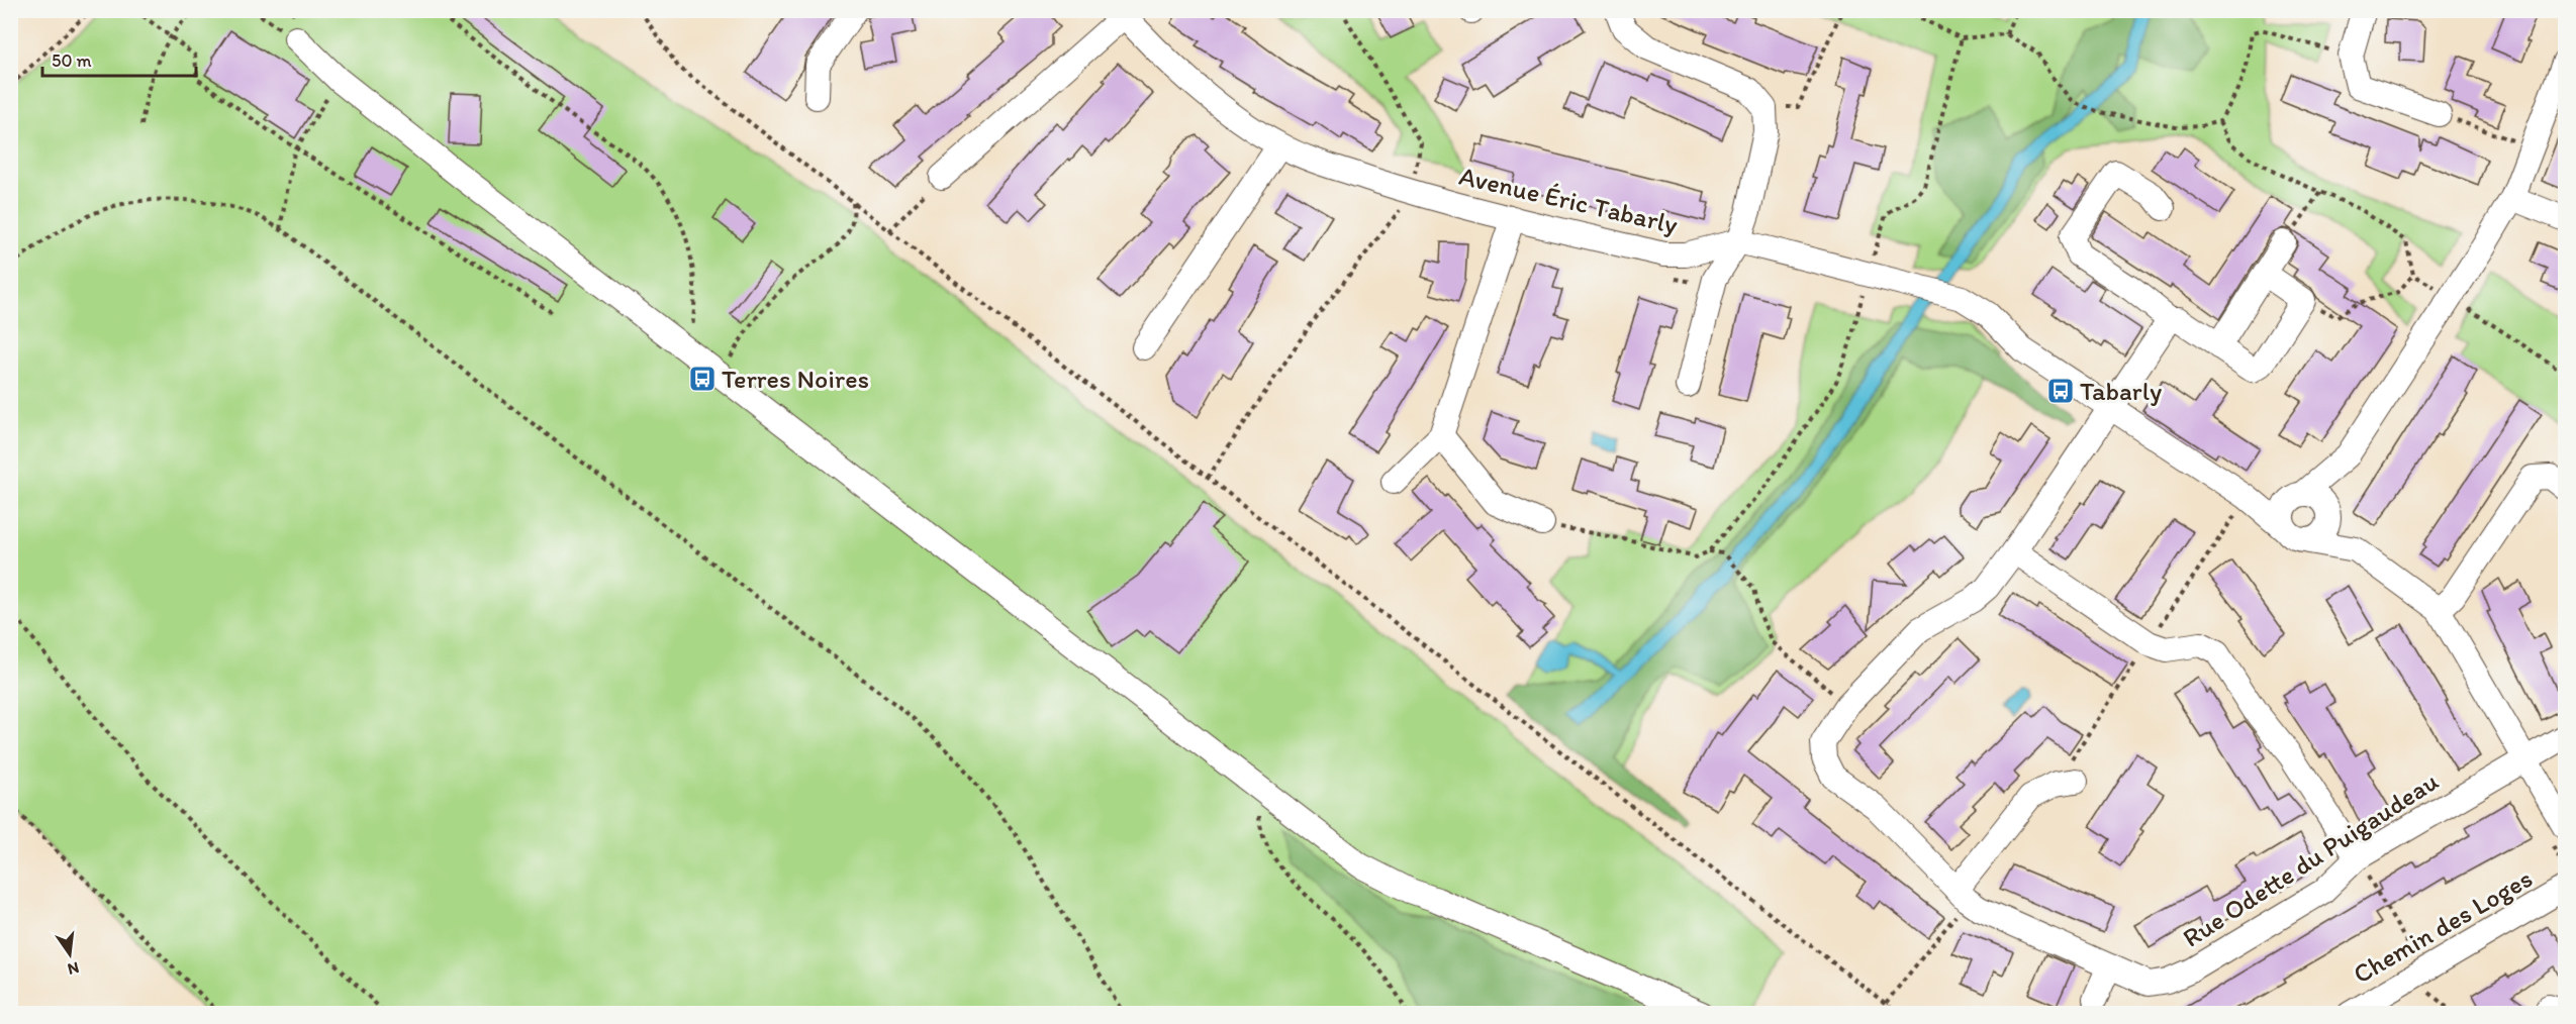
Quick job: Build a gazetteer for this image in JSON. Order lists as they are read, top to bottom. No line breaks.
{"streets":{"street":["Avenue Éric Tabarly","Rue Odette du Puigaudeau","Chemin des Loges"]},"crossings":[["Avenue Éric Tabarly","Rue Odette du Puigaudeau"]],"places":{"bus stop":["Terres Noires","Tabarly"]},"scale_bar":"50 m","north":"bottom"}
